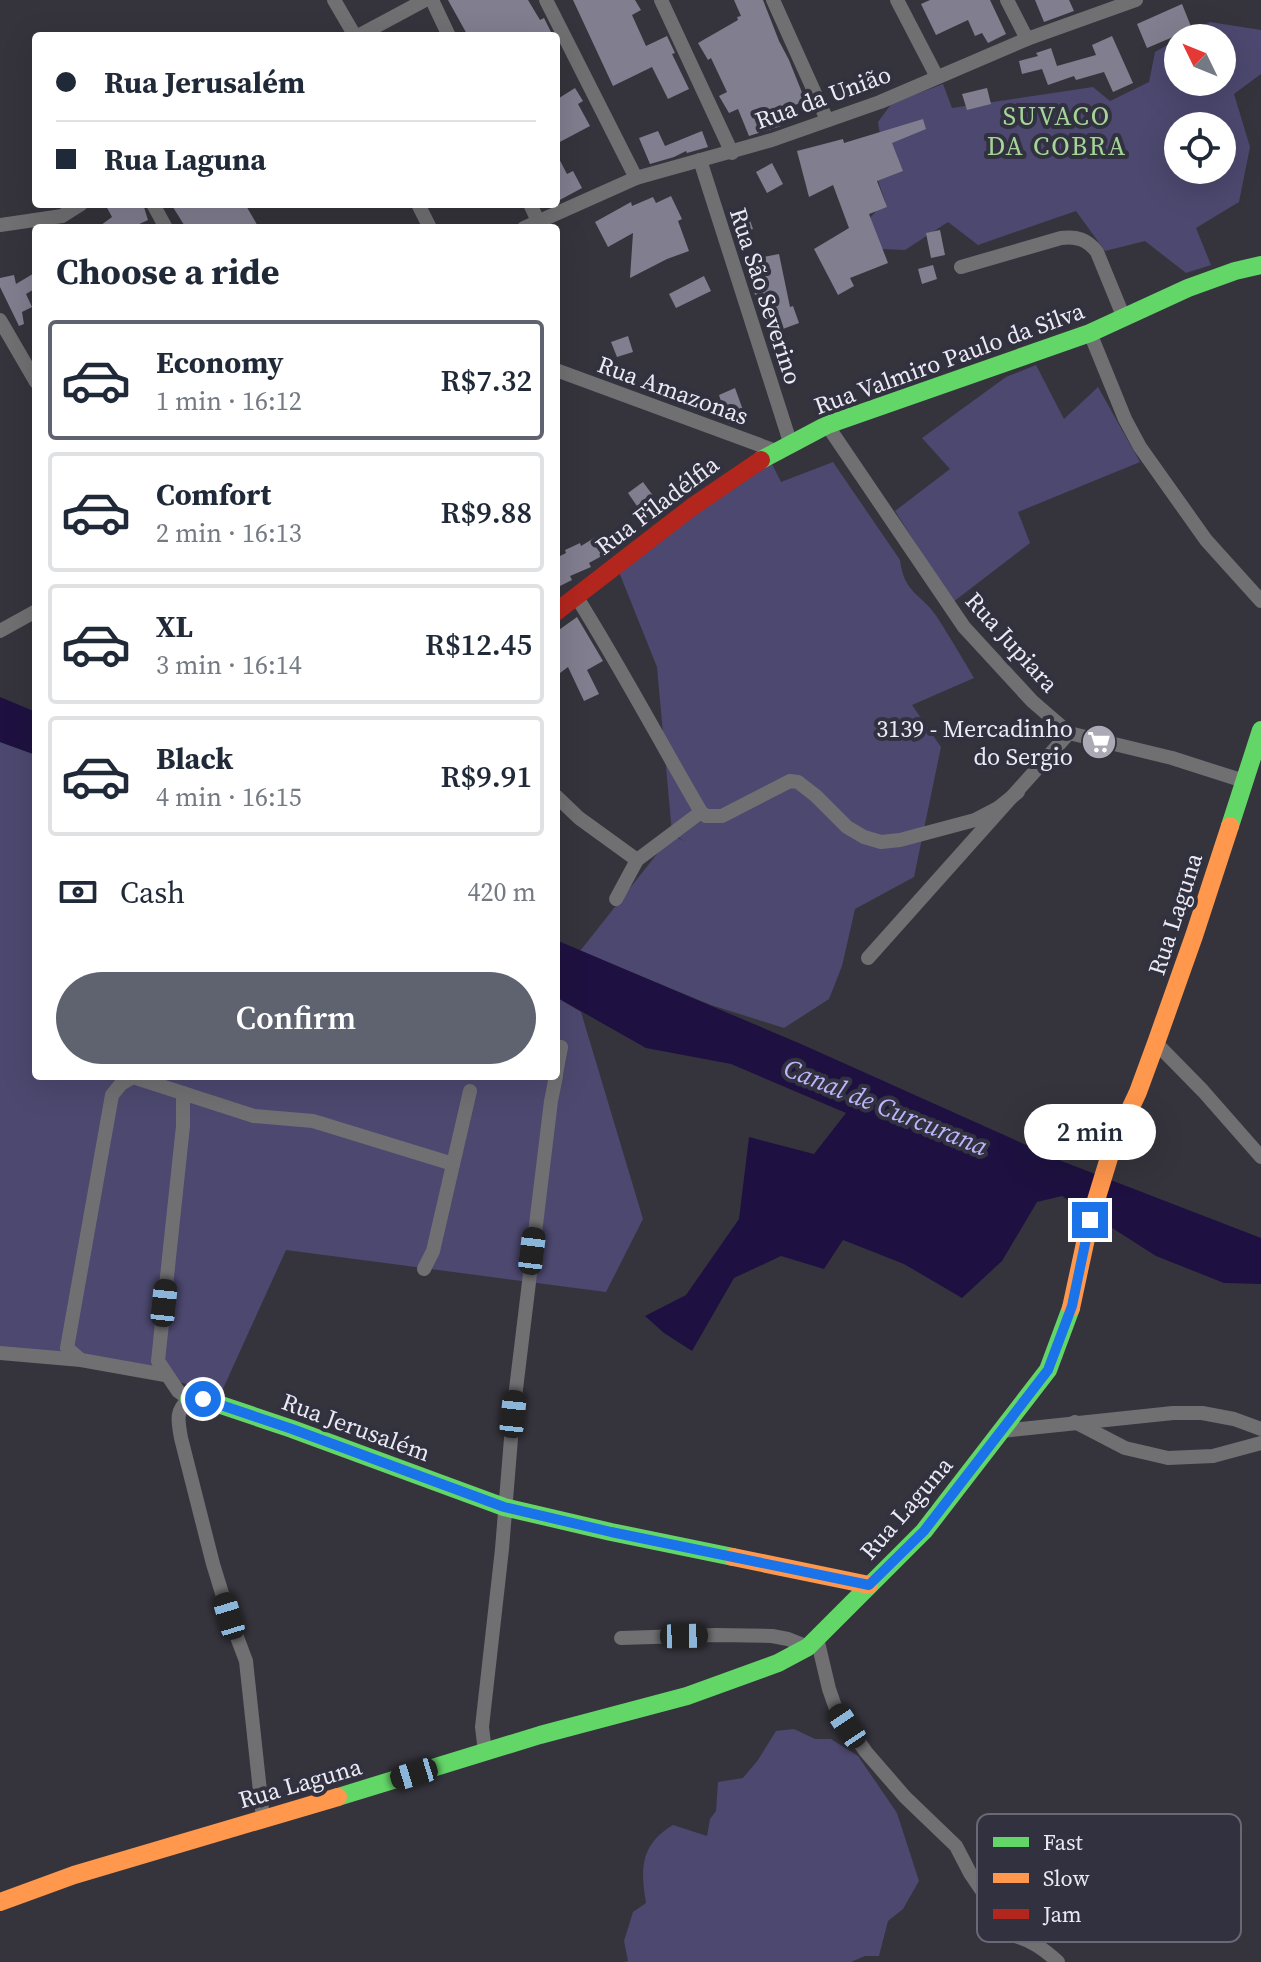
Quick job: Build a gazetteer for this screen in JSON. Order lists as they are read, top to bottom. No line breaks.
{"streets":{"street":["Rua da União","Rua São Severino","Rua Valmiro Paulo da Silva","Rua Amazonas","Rua Filadélfia","Rua Jupiara","Rua Laguna","Rua Jerusalém"]},"crossings":[["Rua da União","Rua São Severino"],["Rua São Severino","Rua Valmiro Paulo da Silva"],["Rua São Severino","Rua Amazonas"],["Rua São Severino","Rua Filadélfia"],["Rua Valmiro Paulo da Silva","Rua Amazonas"],["Rua Valmiro Paulo da Silva","Rua Filadélfia"],["Rua Valmiro Paulo da Silva","Rua Jupiara"],["Rua Amazonas","Rua Filadélfia"],["Rua Jupiara","Rua Laguna"],["Rua Laguna","Rua Jerusalém"]],"districts":["SUVACO DA COBRA"],"water":["Canal de Curcurana"],"places":{"supermarket":["3139 - Mercadinho do Sergio"]},"legend":["Fast","Slow","Jam"],"north":"top left","page":{"banner":["Rua Jerusalém","Rua Laguna"],"heading":"Choose a ride","list":[{"name":"Economy","note":"1 min · 16:12","value":"R$7.32"},{"name":"Comfort","note":"2 min · 16:13","value":"R$9.88"},{"name":"XL","note":"3 min · 16:14","value":"R$12.45"},{"name":"Black","note":"4 min · 16:15","value":"R$9.91"}],"pay":["Cash","420 m"],"buttons":"Confirm","bubble":"2 min"}}
